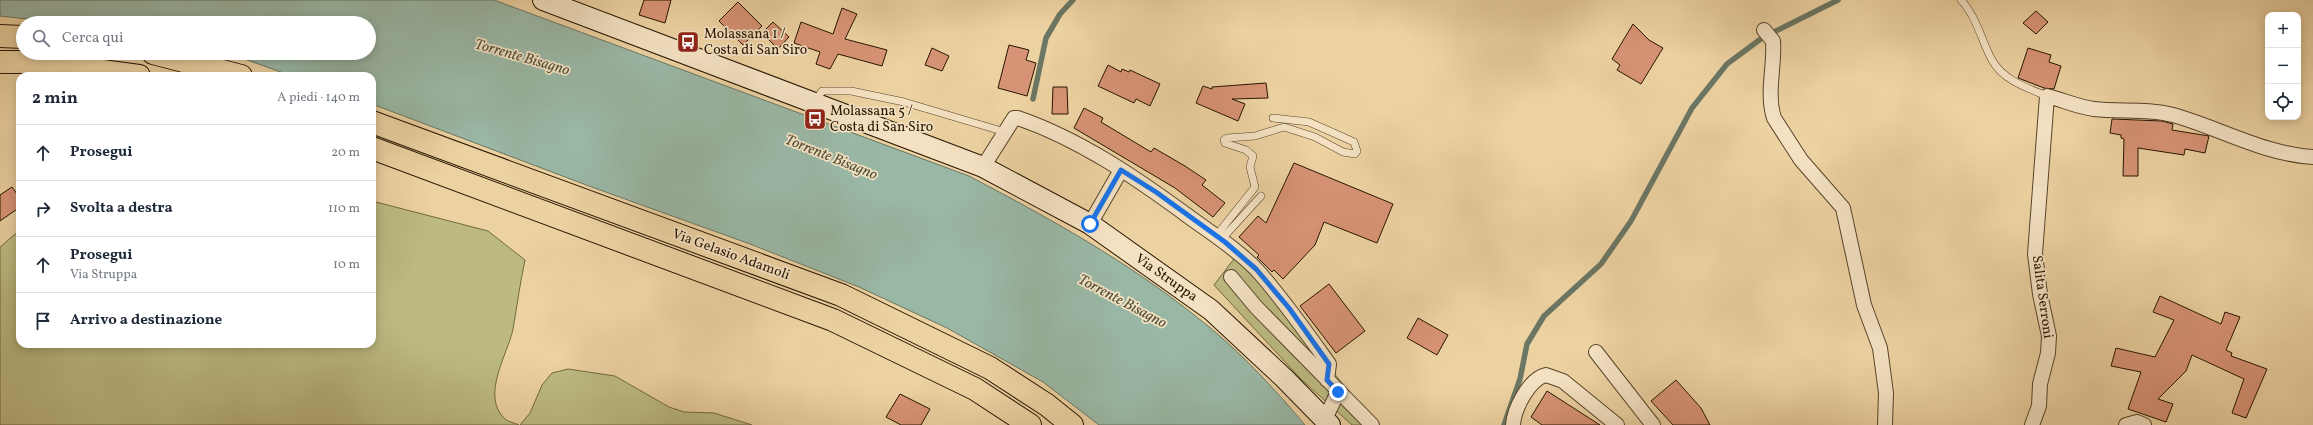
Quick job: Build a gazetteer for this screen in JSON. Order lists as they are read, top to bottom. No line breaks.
{"streets":{"main road":["Via Gelasio Adamoli","Via Struppa"],"street":["Salita Serroni"]},"water":["Torrente Bisagno"],"places":{"bus stop":["Molassana 1 / Costa di San Siro","Molassana 5 / Costa di San Siro"]},"page":{"map_buttons":["+","−"],"search":"Cerca qui","heading":["2 min","A piedi · 140 m"],"list":[["Prosegui","20 m"],["Svolta a destra","110 m"],["Prosegui","Via Struppa","10 m"],"Arrivo a destinazione"]}}
